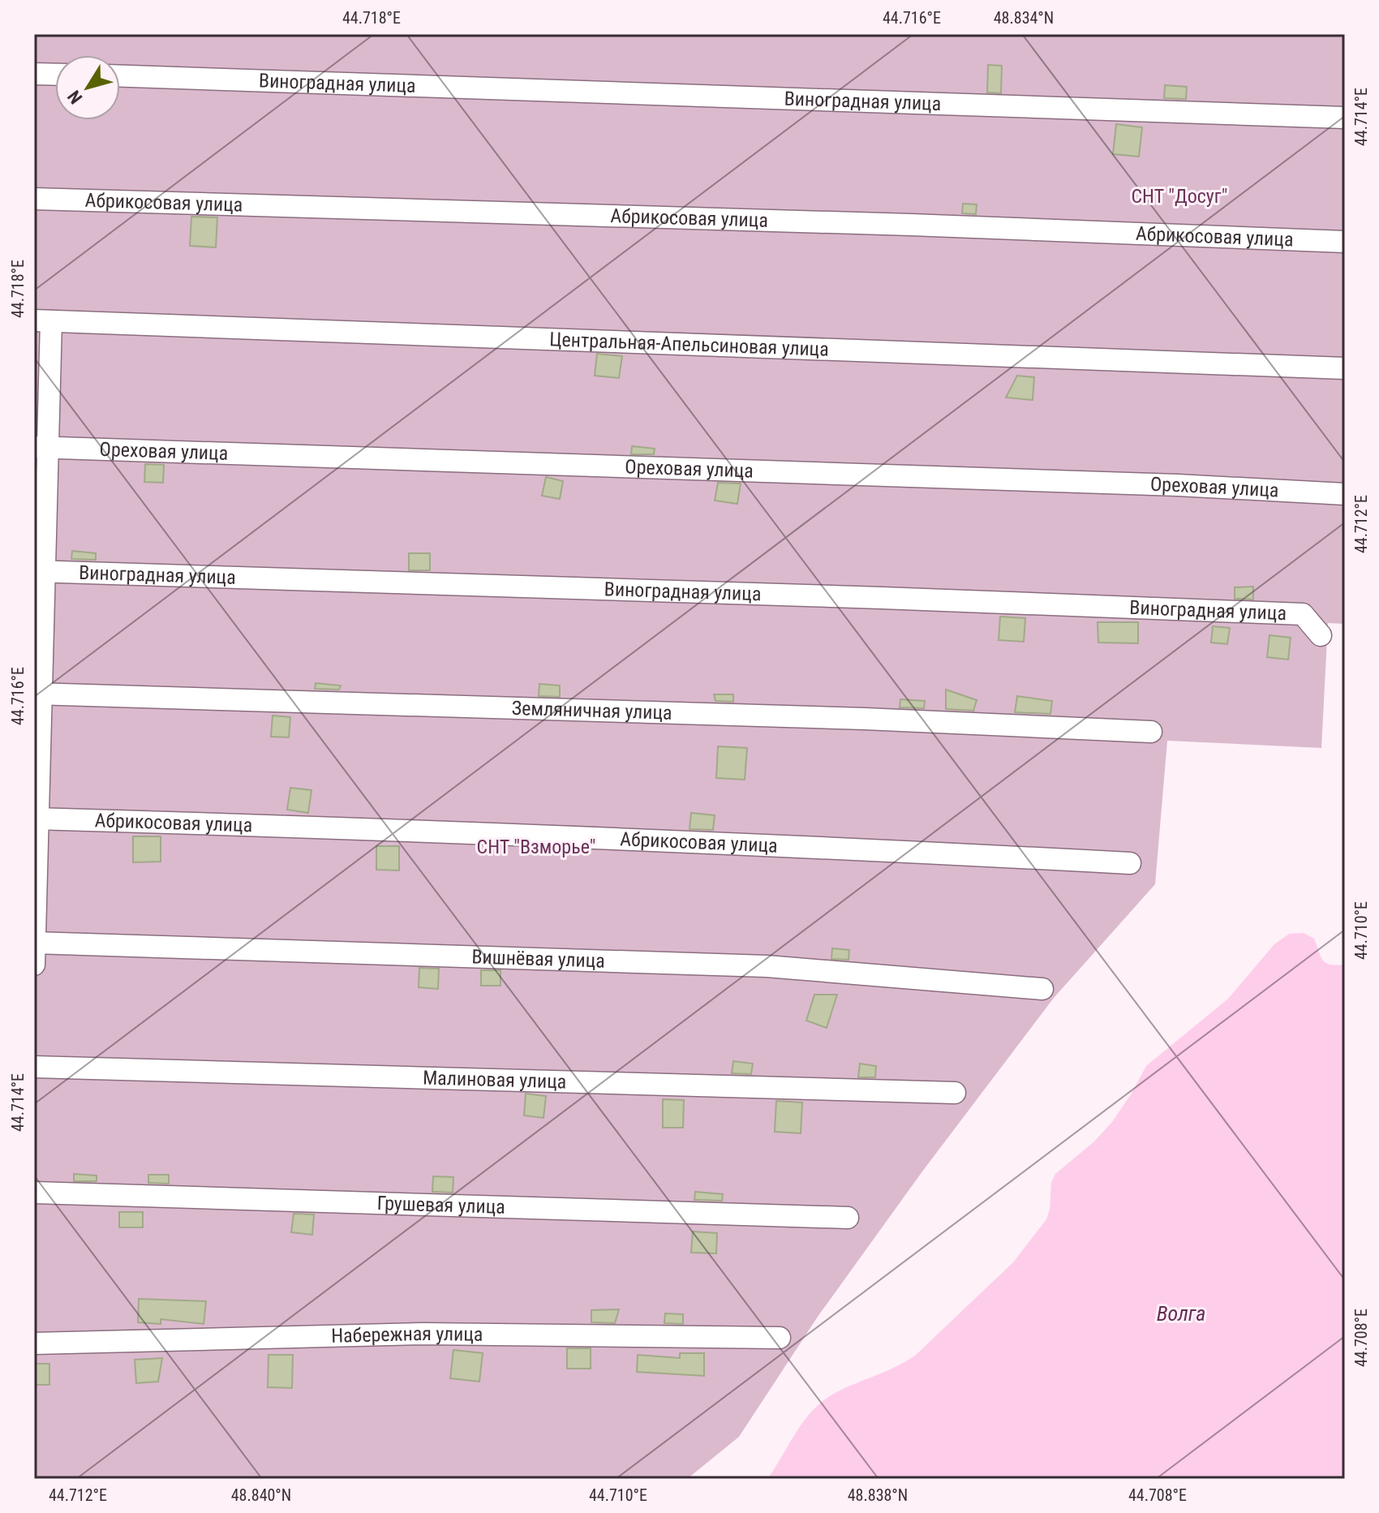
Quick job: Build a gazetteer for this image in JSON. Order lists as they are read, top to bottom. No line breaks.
{"streets":{"lane":["Виноградная улица","Абрикосовая улица","Центральная-Апельсиновая улица","Ореховая улица","Земляничная улица","Вишнёвая улица","Малиновая улица","Грушевая улица","Набережная улица"]},"water":["Волга"],"parks":["СНТ \"Досуг\"","СНТ \"Взморье\""],"north":"bottom left","coordinates":["44.718°E","44.716°E","48.834°N","44.714°E","44.712°E","44.710°E","44.708°E","48.840°N","48.838°N"]}
